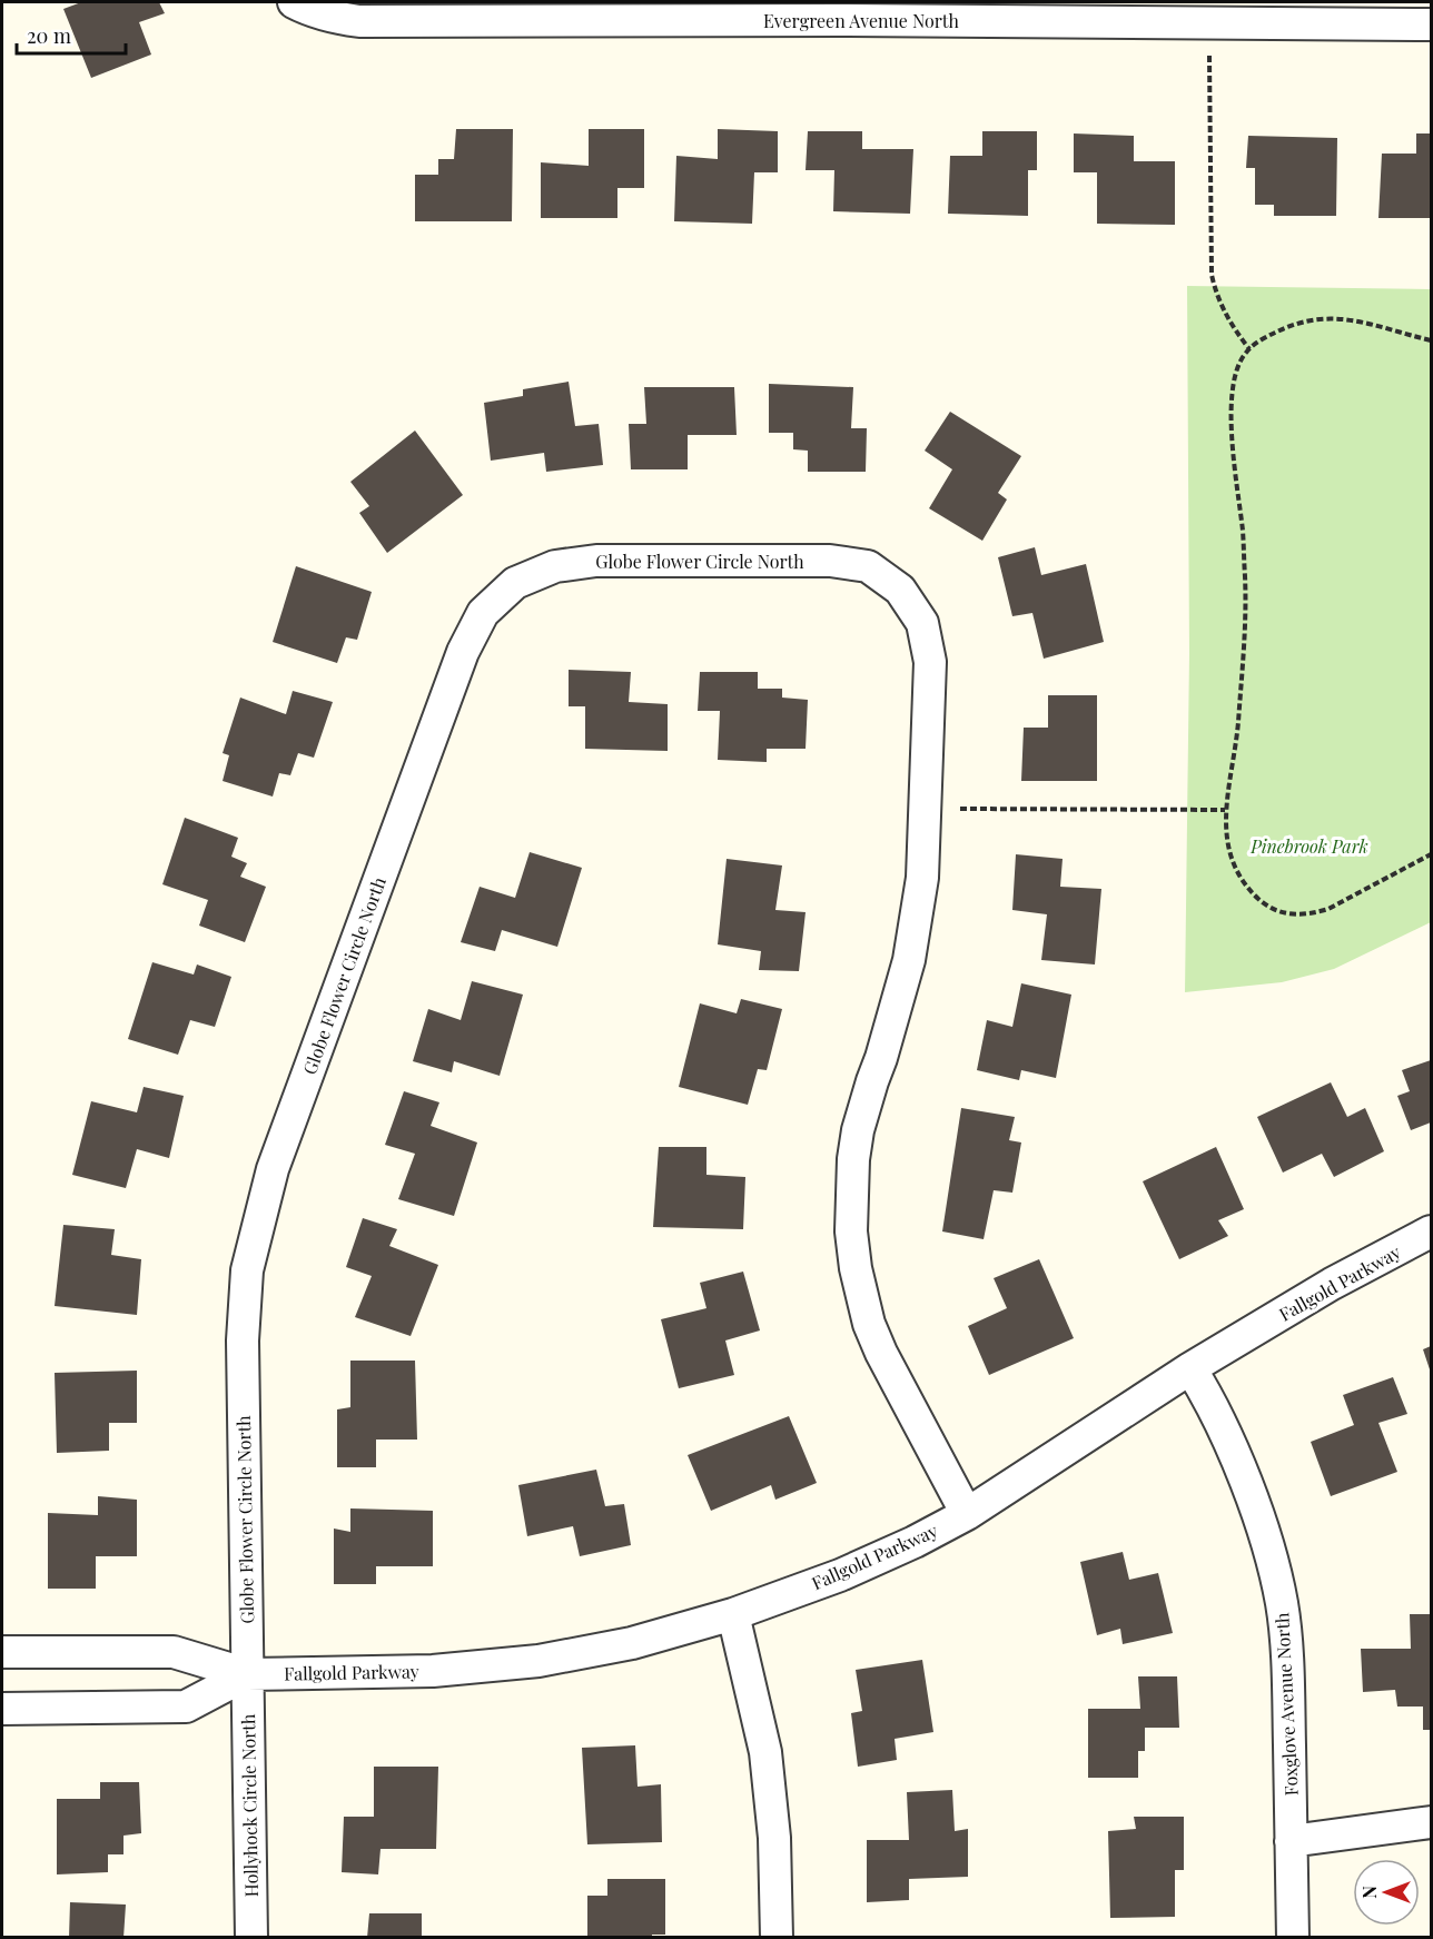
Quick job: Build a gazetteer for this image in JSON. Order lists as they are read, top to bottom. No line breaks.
{"streets":{"street":["Evergreen Avenue North","Globe Flower Circle North","Fallgold Parkway","Foxglove Avenue North","Hollyhock Circle North"]},"crossings":[["Globe Flower Circle North","Fallgold Parkway"],["Globe Flower Circle North","Hollyhock Circle North"],["Fallgold Parkway","Foxglove Avenue North"],["Fallgold Parkway","Hollyhock Circle North"]],"parks":["Pinebrook Park"],"scale_bar":"20 m","north":"left"}
